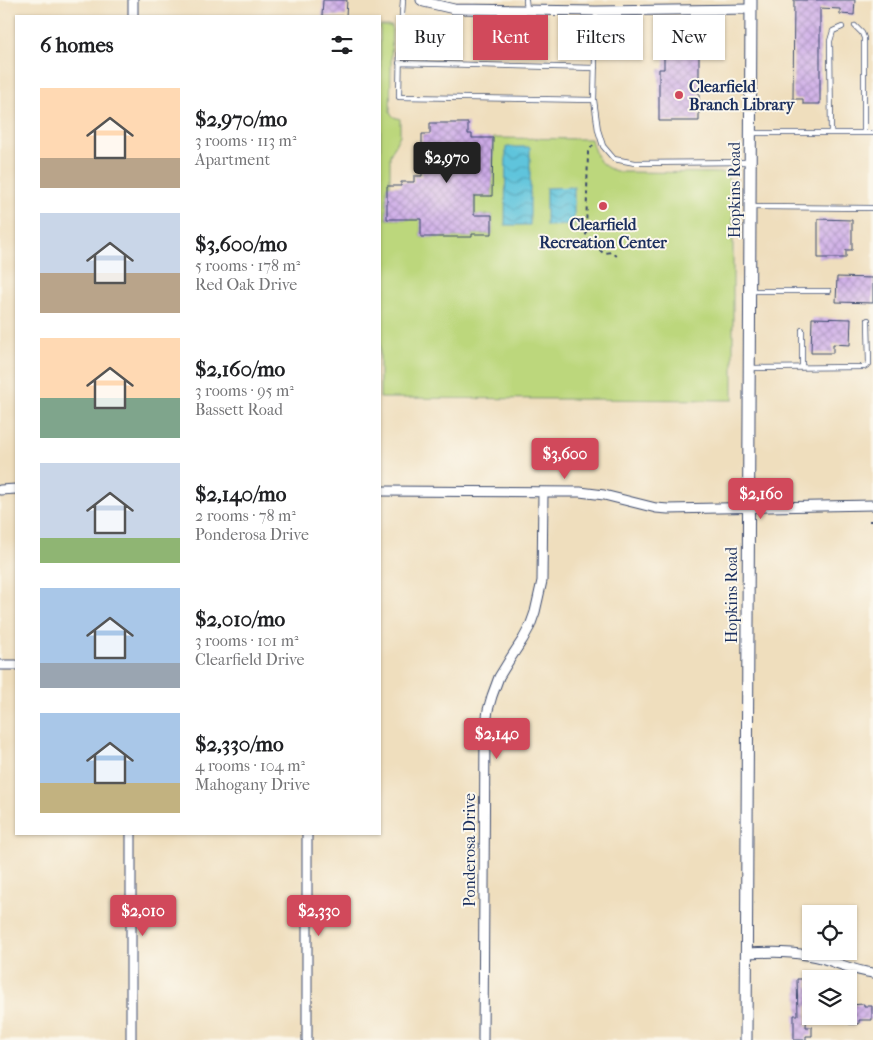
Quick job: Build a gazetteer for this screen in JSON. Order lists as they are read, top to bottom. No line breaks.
{"streets":{"street":["Hopkins Road","Ponderosa Drive"]},"places":["Clearfield Branch Library","Clearfield Recreation Center"],"page":{"chip":["Buy","Rent","Filters","New"],"heading":"6 homes","list":[{"name":"$2,970/mo","note":"3 rooms · 113 m² · Apartment"},{"name":"$3,600/mo","note":"5 rooms · 178 m² · Red Oak Drive"},{"name":"$2,160/mo","note":"3 rooms · 95 m² · Bassett Road"},{"name":"$2,140/mo","note":"2 rooms · 78 m² · Ponderosa Drive"},{"name":"$2,010/mo","note":"3 rooms · 101 m² · Clearfield Drive"},{"name":"$2,330/mo","note":"4 rooms · 104 m² · Mahogany Drive"}],"price":["$2,970","$3,600","$2,160","$2,140","$2,010","$2,330"]}}
